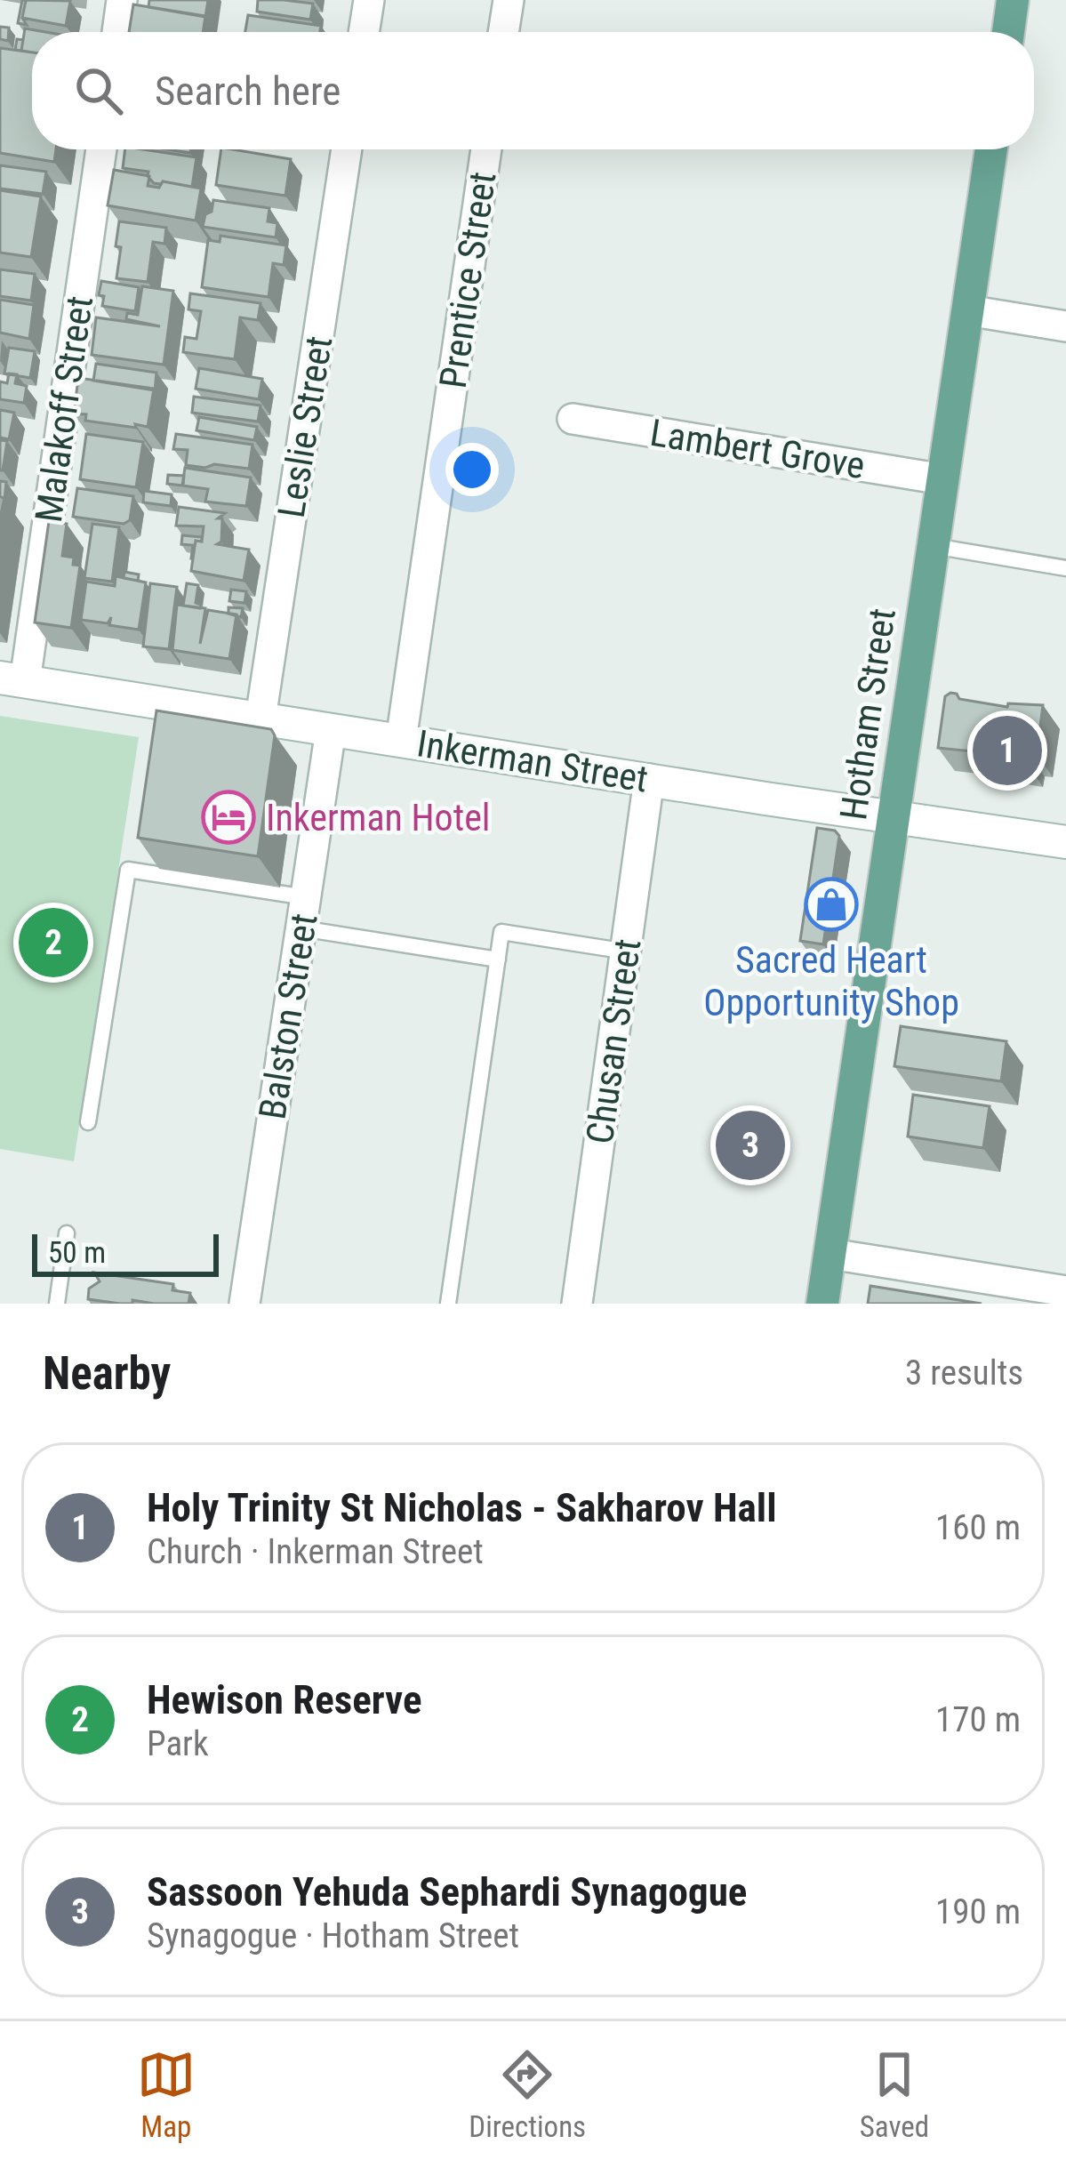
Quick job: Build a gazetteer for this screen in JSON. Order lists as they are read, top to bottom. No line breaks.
{"streets":{"main road":["Hotham Street"],"street":["Prentice Street","Malakoff Street","Leslie Street","Lambert Grove","Inkerman Street","Balston Street","Chusan Street"]},"crossings":[["Prentice Street","Inkerman Street"],["Malakoff Street","Inkerman Street"],["Leslie Street","Inkerman Street"],["Lambert Grove","Hotham Street"],["Hotham Street","Inkerman Street"],["Inkerman Street","Balston Street"],["Inkerman Street","Chusan Street"]],"places":{"hotel":["Inkerman Hotel"],"shop":["Sacred Heart Opportunity Shop"]},"scale_bar":"50 m","page":{"search":"Search here","pins":["1","2","3"],"scale":"50 m","heading":["Nearby","3 results"],"list":[{"mark":"1","name":"Holy Trinity St Nicholas - Sakharov Hall","note":"Church · Inkerman Street","value":"160 m"},{"mark":"2","name":"Hewison Reserve","note":"Park","value":"170 m"},{"mark":"3","name":"Sassoon Yehuda Sephardi Synagogue","note":"Synagogue · Hotham Street","value":"190 m"}],"nav":["Map","Directions","Saved"]}}
